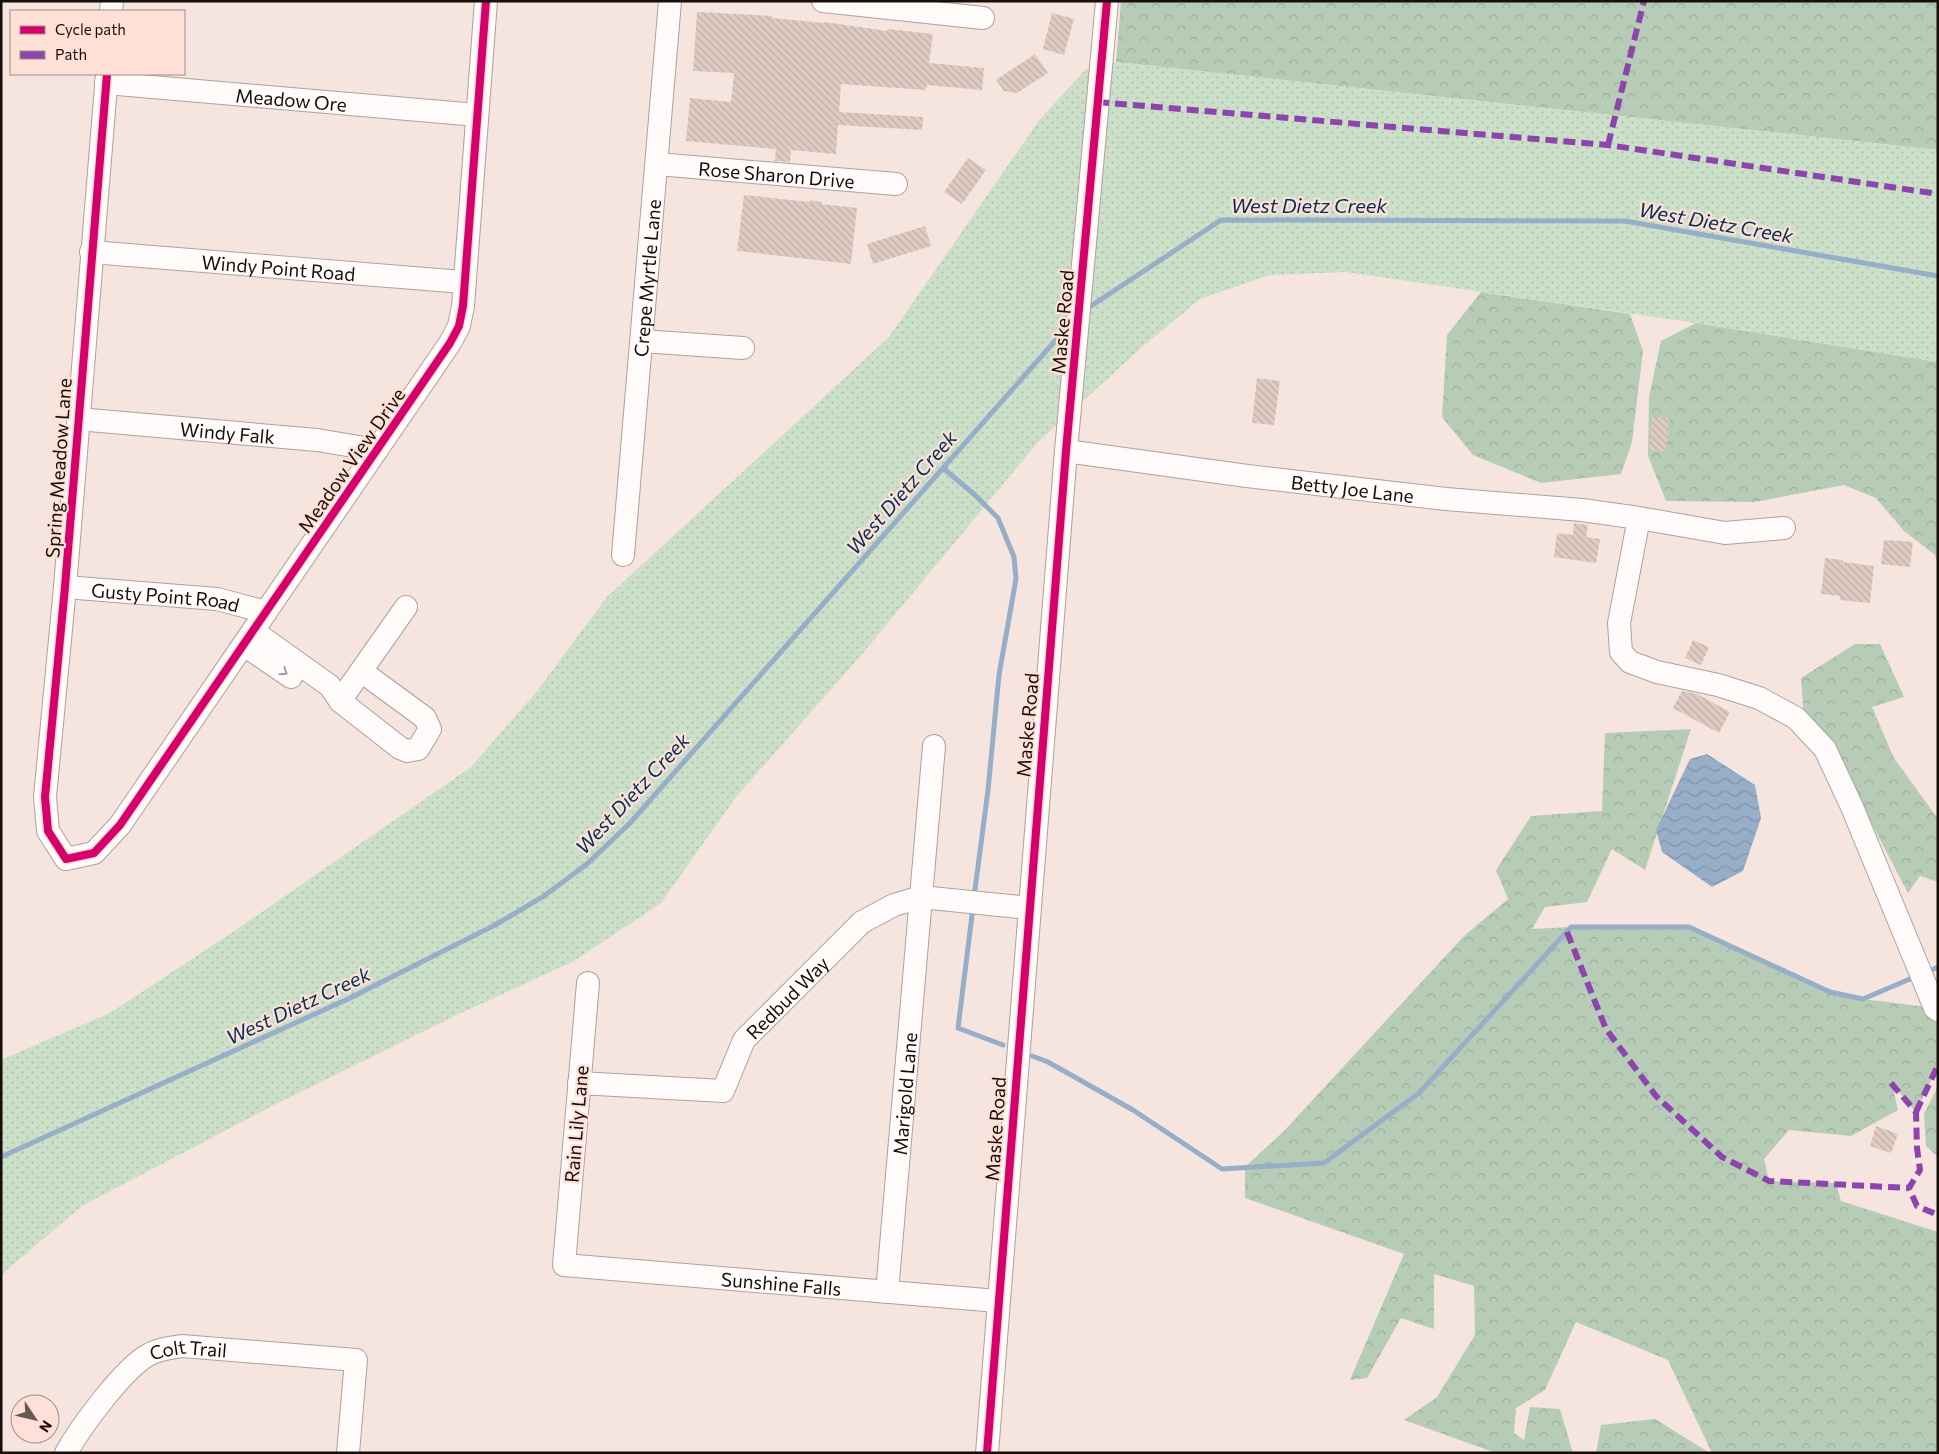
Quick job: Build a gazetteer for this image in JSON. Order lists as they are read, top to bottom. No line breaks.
{"streets":{"street":["Meadow Ore","Rose Sharon Drive","Windy Point Road","Crepe Myrtle Lane","Maske Road","Windy Falk","Meadow View Drive","Spring Meadow Lane","Betty Joe Lane","Gusty Point Road","Redbud Way","Marigold Lane","Rain Lily Lane","Sunshine Falls","Colt Trail"]},"crossings":[["Meadow Ore","Meadow View Drive"],["Meadow Ore","Spring Meadow Lane"],["Rose Sharon Drive","Crepe Myrtle Lane"],["Windy Point Road","Meadow View Drive"],["Windy Point Road","Spring Meadow Lane"],["Maske Road","Betty Joe Lane"],["Maske Road","Sunshine Falls"],["Windy Falk","Meadow View Drive"],["Windy Falk","Spring Meadow Lane"],["Meadow View Drive","Spring Meadow Lane"],["Meadow View Drive","Gusty Point Road"],["Spring Meadow Lane","Gusty Point Road"],["Redbud Way","Marigold Lane"],["Redbud Way","Rain Lily Lane"],["Marigold Lane","Sunshine Falls"],["Rain Lily Lane","Sunshine Falls"]],"water":["West Dietz Creek"],"legend":["Cycle path","Path"],"north":"bottom right"}
